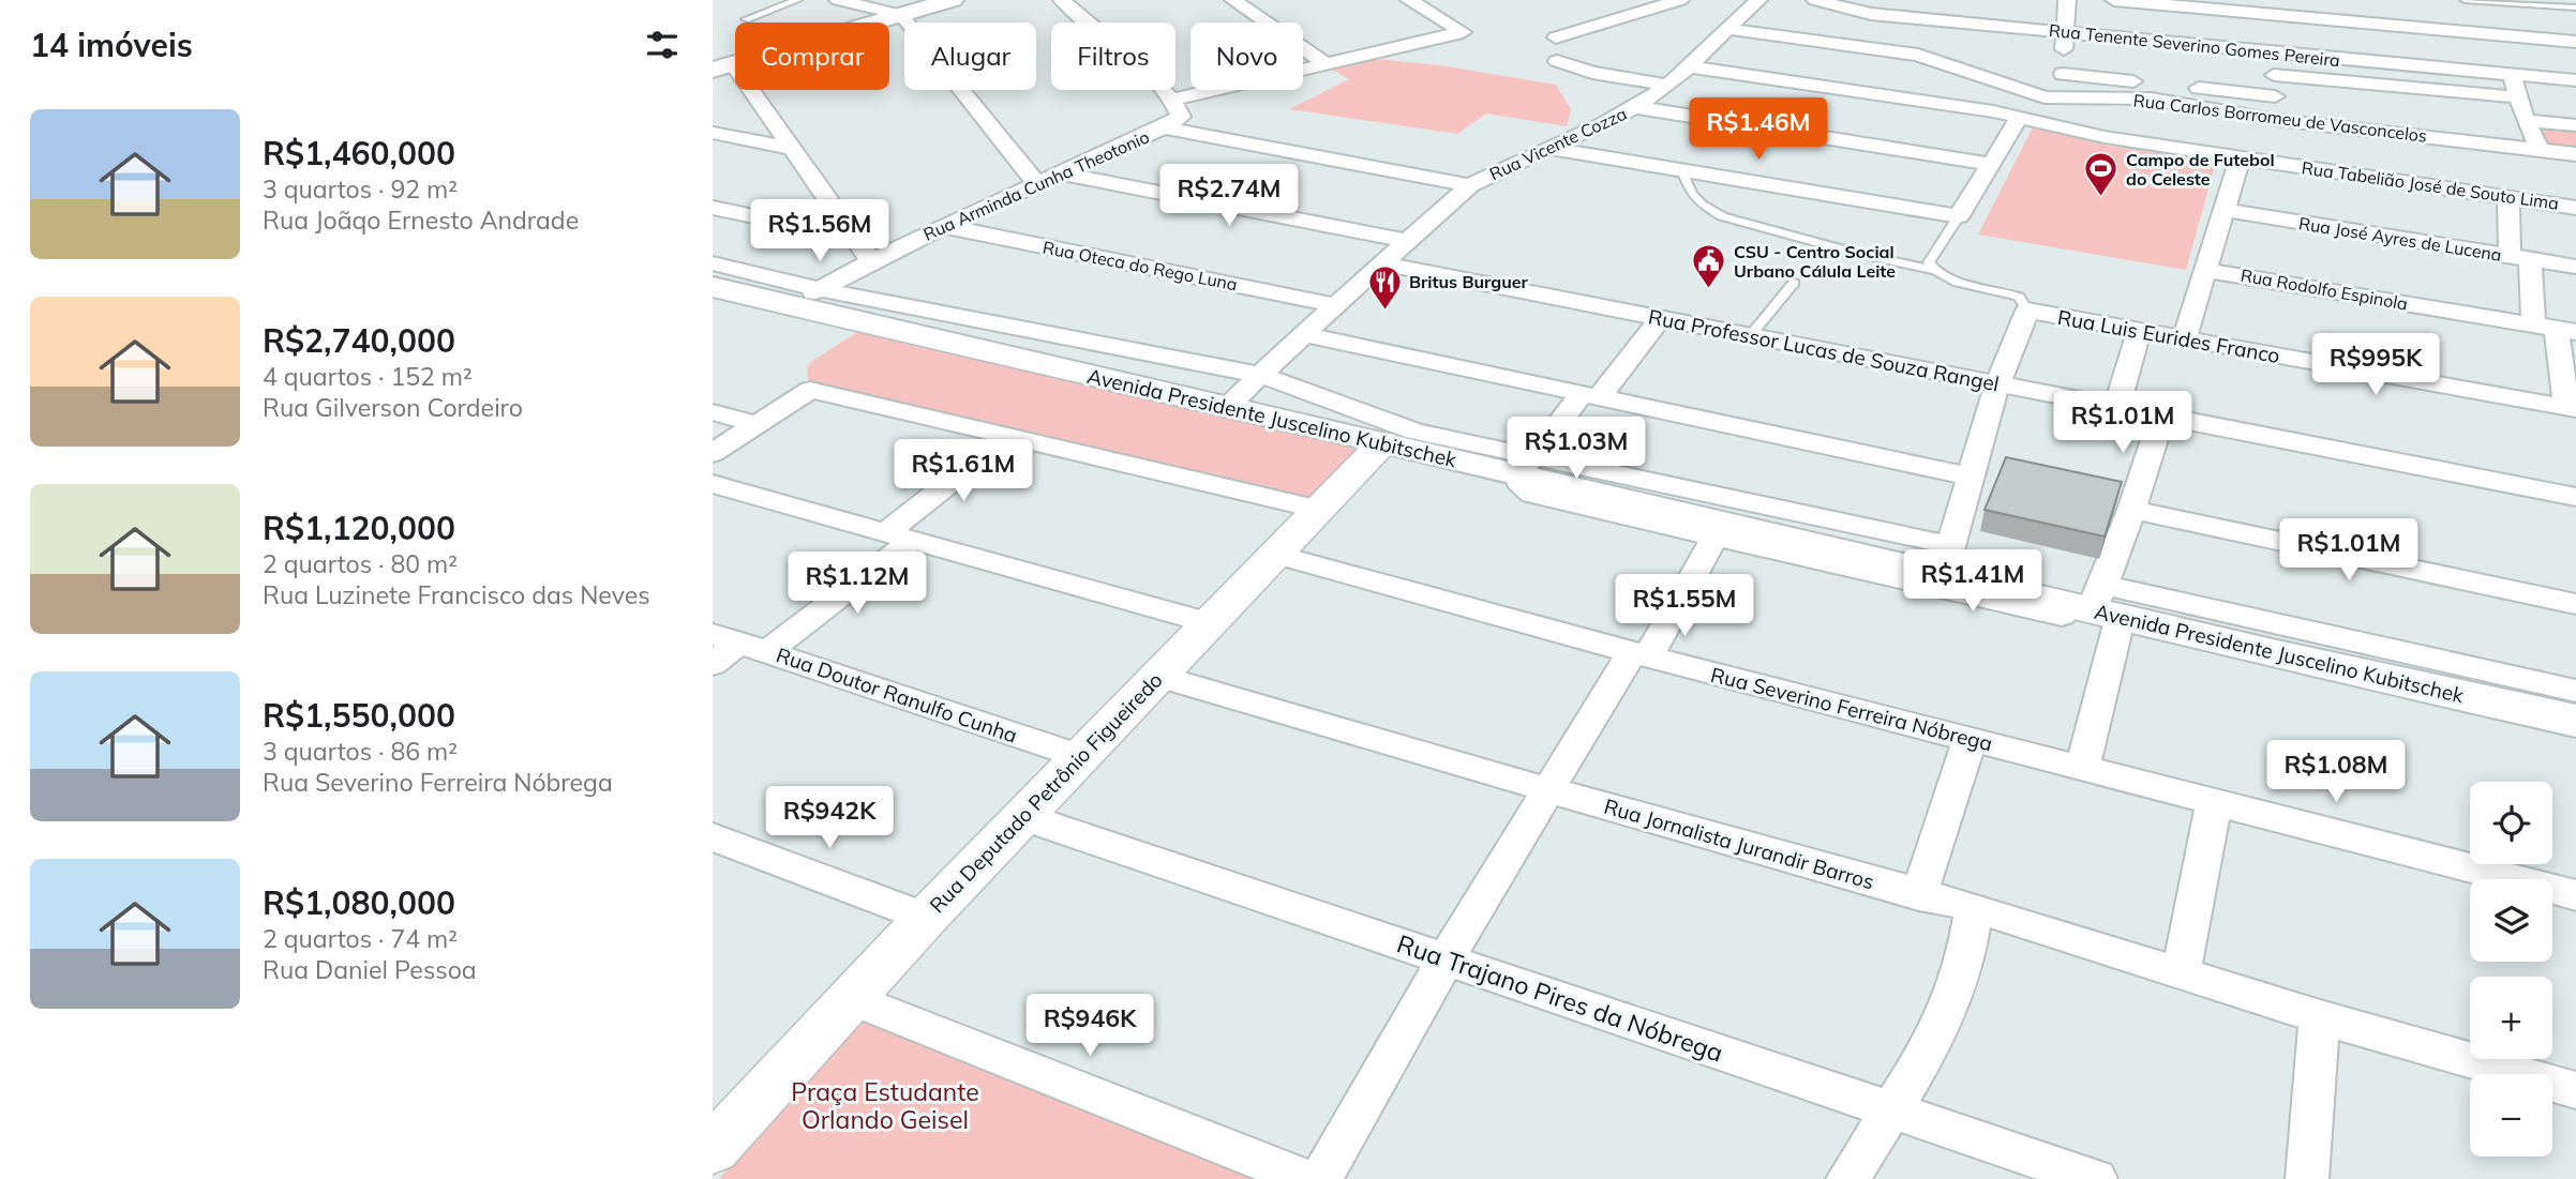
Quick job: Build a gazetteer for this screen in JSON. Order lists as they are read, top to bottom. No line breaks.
{"streets":{"main road":["Avenida Presidente Juscelino Kubitschek"],"street":["Rua Tenente Severino Gomes Pereira","Rua Carlos Borromeu de Vasconcelos","Rua Vicente Cozza","Rua Arminda Cunha Theotonio","Rua Tabelião José de Souto Lima","Rua José Ayres de Lucena","Rua Oteca do Rego Luna","Rua Rodolfo Espinola","Rua Luis Eurides Franco","Rua Professor Lucas de Souza Rangel","Rua Doutor Ranulfo Cunha","Rua Severino Ferreira Nóbrega","Rua Deputado Petrônio Figueiredo","Rua Jornalista Jurandir Barros","Rua Trajano Pires da Nóbrega"]},"crossings":[["Rua Carlos Borromeu de Vasconcelos","Rua Vicente Cozza"],["Rua Vicente Cozza","Rua Tabelião José de Souto Lima"],["Rua Vicente Cozza","Rua Oteca do Rego Luna"],["Rua Vicente Cozza","Rua Professor Lucas de Souza Rangel"],["Rua Vicente Cozza","Avenida Presidente Juscelino Kubitschek"],["Rua Arminda Cunha Theotonio","Rua Oteca do Rego Luna"],["Rua Arminda Cunha Theotonio","Avenida Presidente Juscelino Kubitschek"],["Avenida Presidente Juscelino Kubitschek","Rua Deputado Petrônio Figueiredo"],["Rua Doutor Ranulfo Cunha","Rua Deputado Petrônio Figueiredo"],["Rua Severino Ferreira Nóbrega","Rua Deputado Petrônio Figueiredo"],["Rua Deputado Petrônio Figueiredo","Rua Jornalista Jurandir Barros"],["Rua Deputado Petrônio Figueiredo","Rua Trajano Pires da Nóbrega"]],"parks":["Praça Estudante Orlando Geisel"],"places":{"sports":["Campo de Futebol do Celeste"],"public building":["CSU - Centro Social Urbano Cálula Leite"],"restaurant":["Britus Burguer"]},"page":{"heading":"14 imóveis","chip":["Comprar","Alugar","Filtros","Novo"],"list":[{"name":"R$1,460,000","note":"3 quartos · 92 m² · Rua Joãqo Ernesto Andrade"},{"name":"R$2,740,000","note":"4 quartos · 152 m² · Rua Gilverson Cordeiro"},{"name":"R$1,120,000","note":"2 quartos · 80 m² · Rua Luzinete Francisco das Neves"},{"name":"R$1,550,000","note":"3 quartos · 86 m² · Rua Severino Ferreira Nóbrega"},{"name":"R$1,080,000","note":"2 quartos · 74 m² · Rua Daniel Pessoa"}],"price":["R$1.46M","R$2.74M","R$1.56M","R$995K","R$1.01M","R$1.03M","R$1.61M","R$1.01M","R$1.41M","R$1.12M","R$1.55M","R$1.08M","R$942K","R$946K"],"map_buttons":["+","−"]}}
